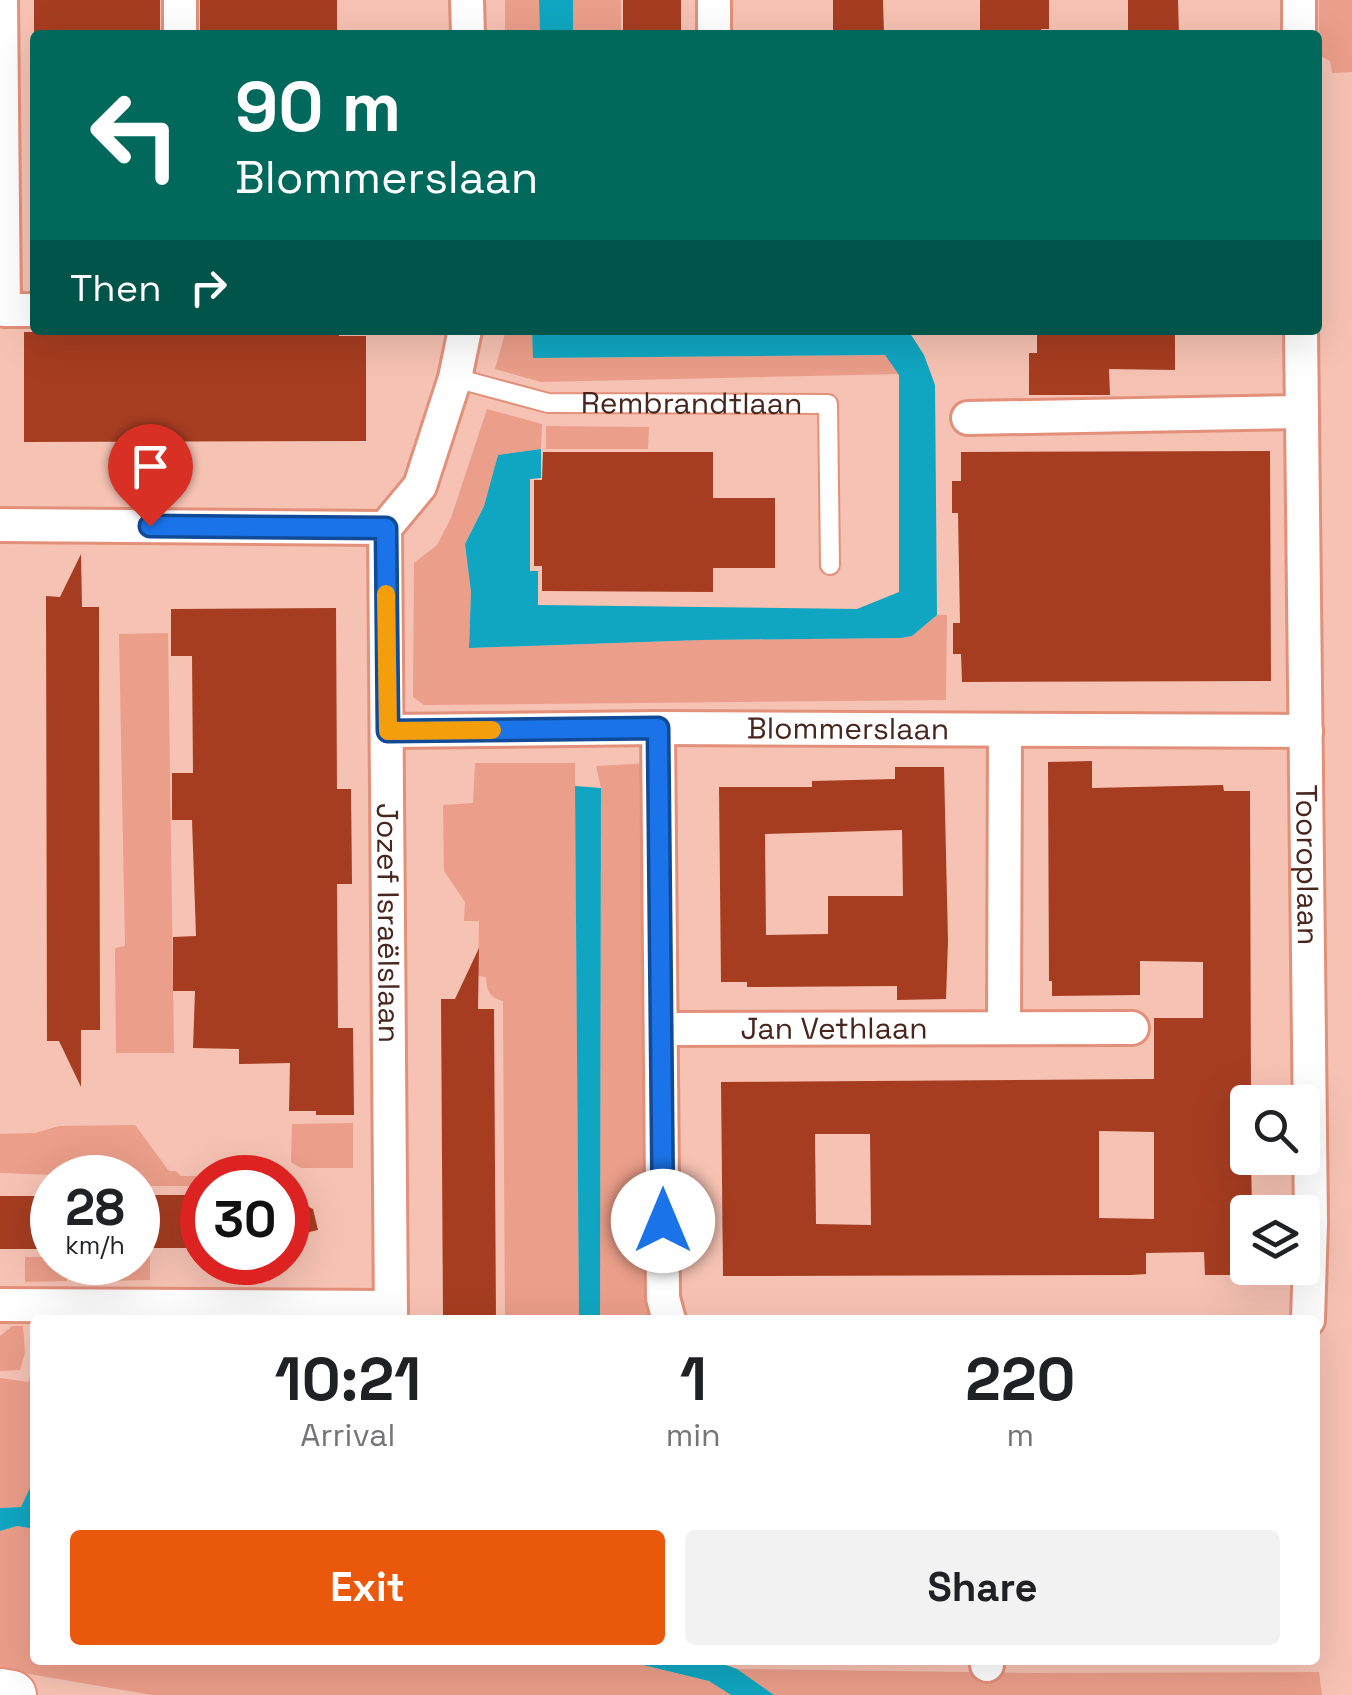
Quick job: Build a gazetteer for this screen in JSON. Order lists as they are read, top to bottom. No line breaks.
{"streets":{"street":["Blommerslaan","Tooroplaan","Jozef Israëlslaan","Jan Vethlaan"],"lane":["Rembrandtlaan"]},"crossings":[["Blommerslaan","Tooroplaan"],["Blommerslaan","Jozef Israëlslaan"]],"page":{"turn":["90 m","Blommerslaan"],"then":"Then","speed":"28 km/h","limit":"30","eta":["10:21","Arrival","1","min","220","m"],"buttons":["Exit","Share"]}}
